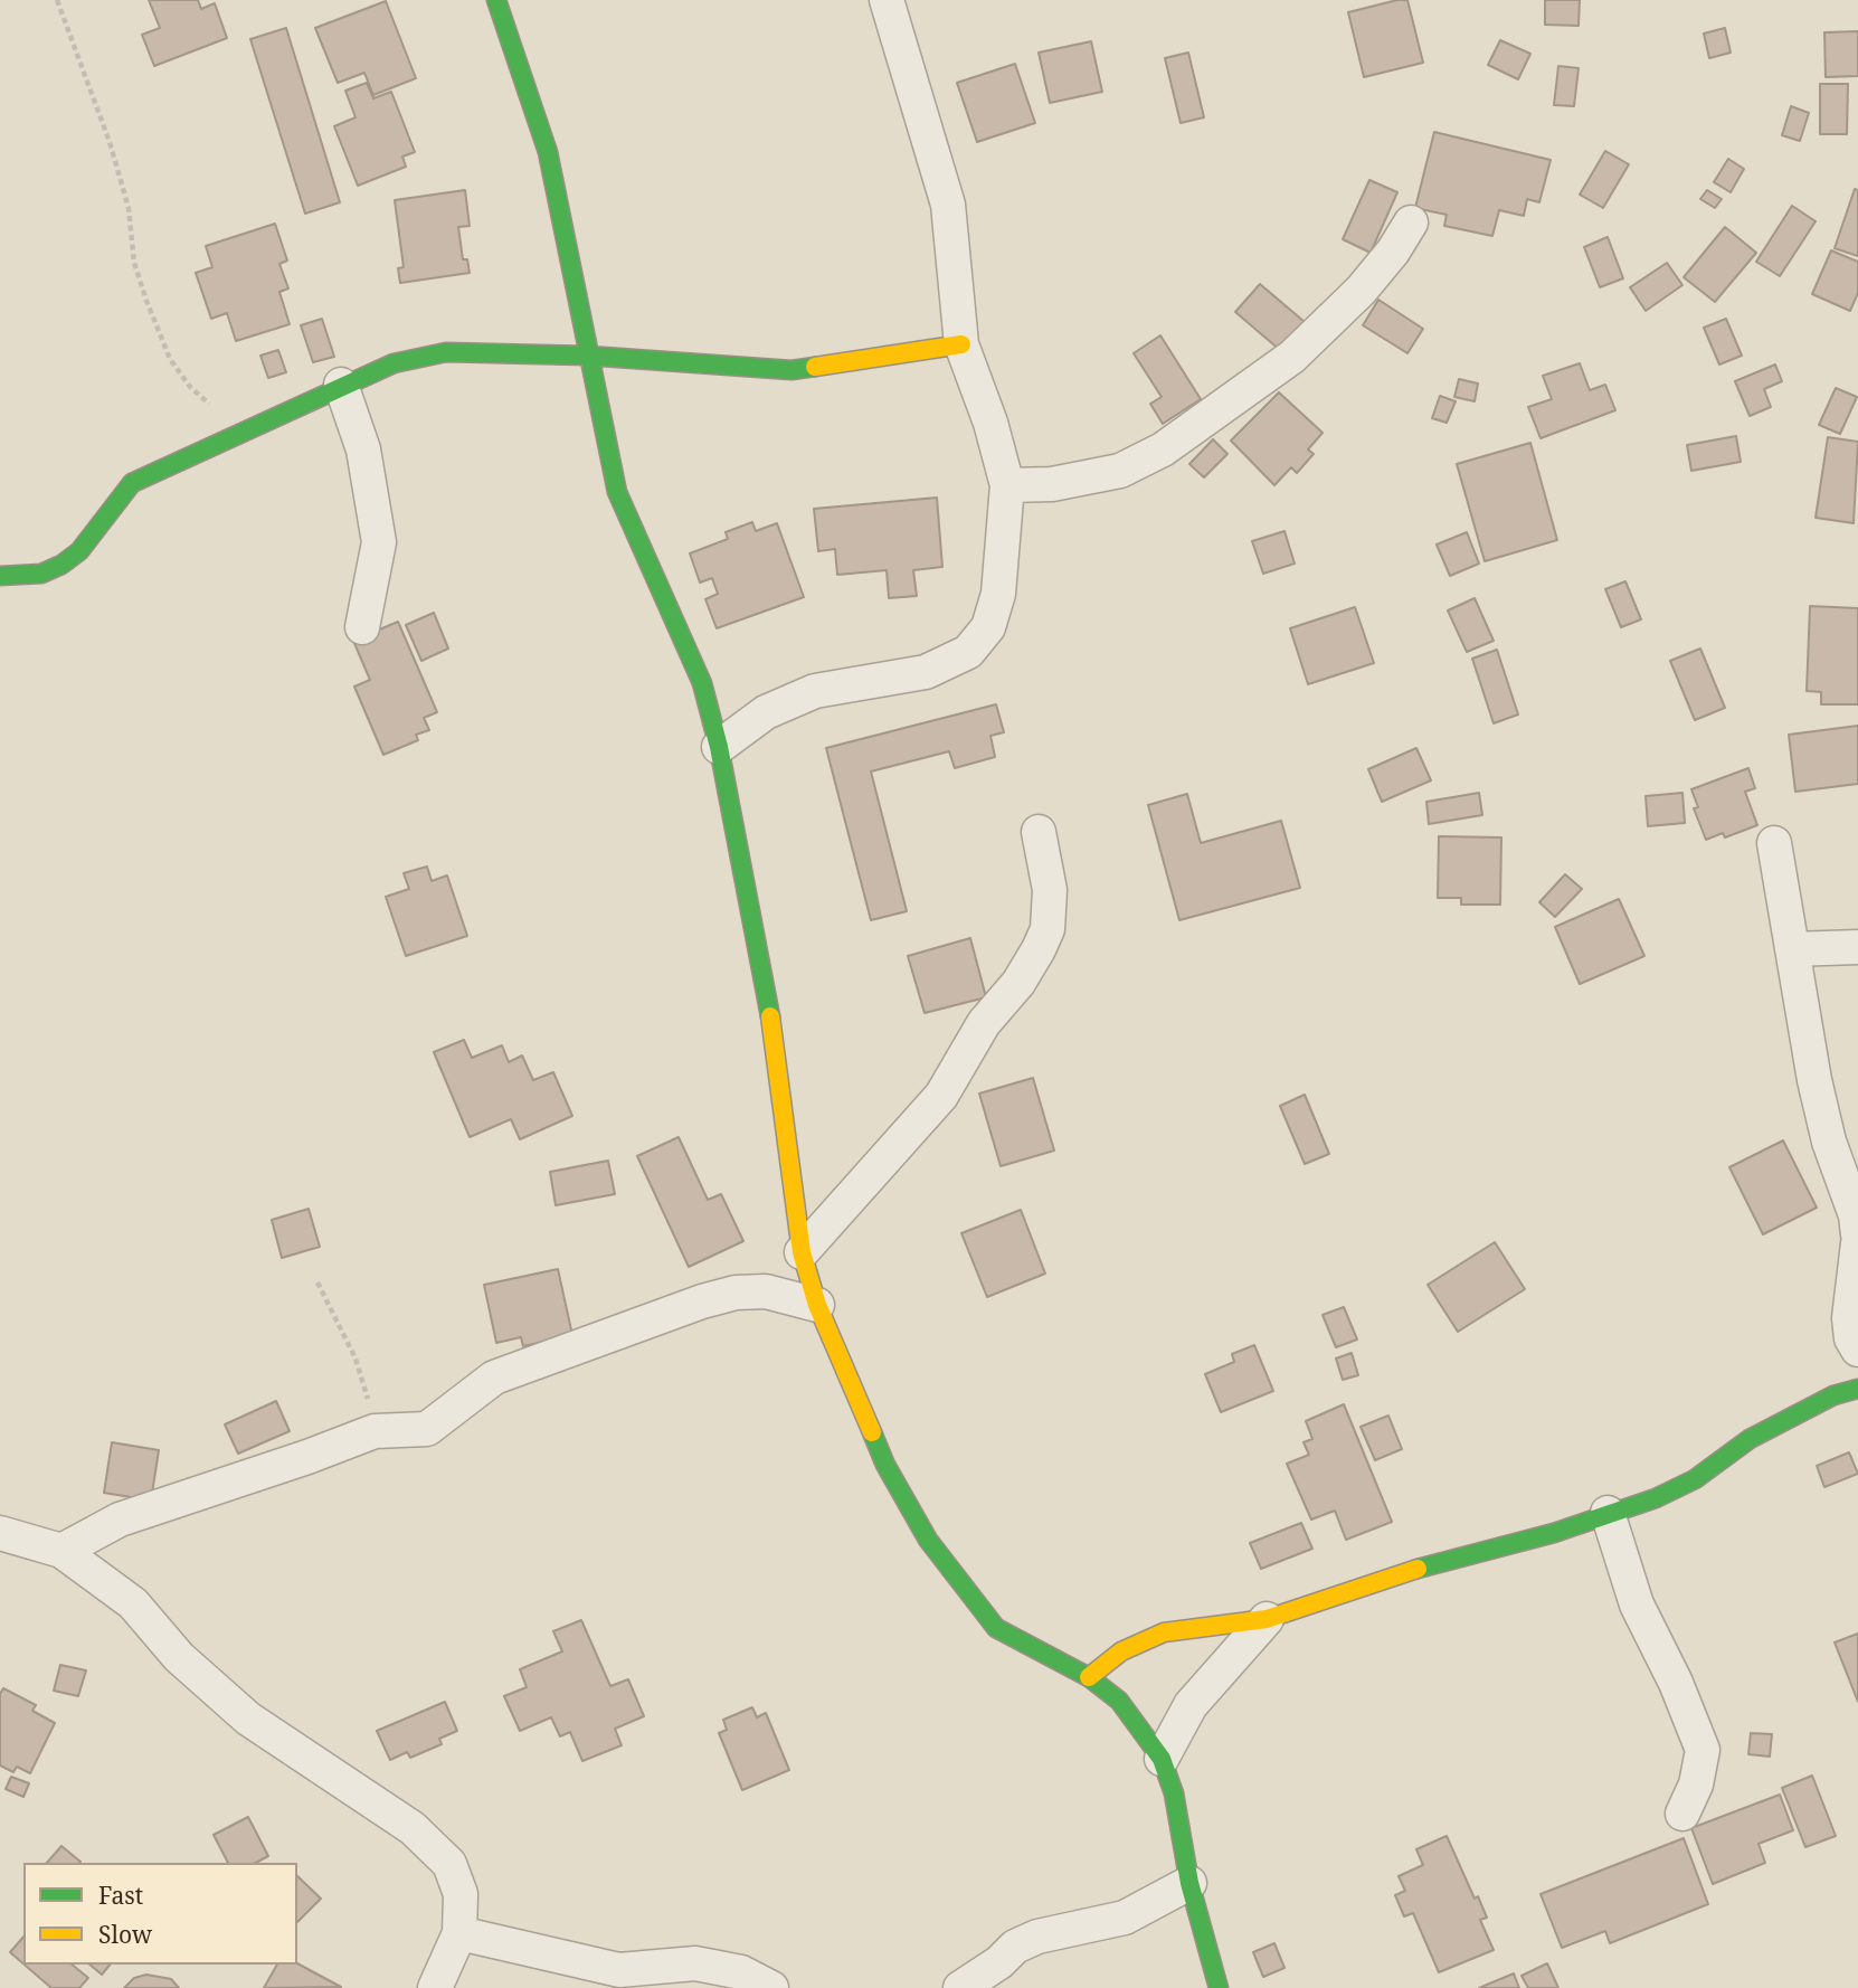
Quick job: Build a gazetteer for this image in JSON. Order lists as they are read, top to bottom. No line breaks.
{"legend":["Fast","Slow"]}
